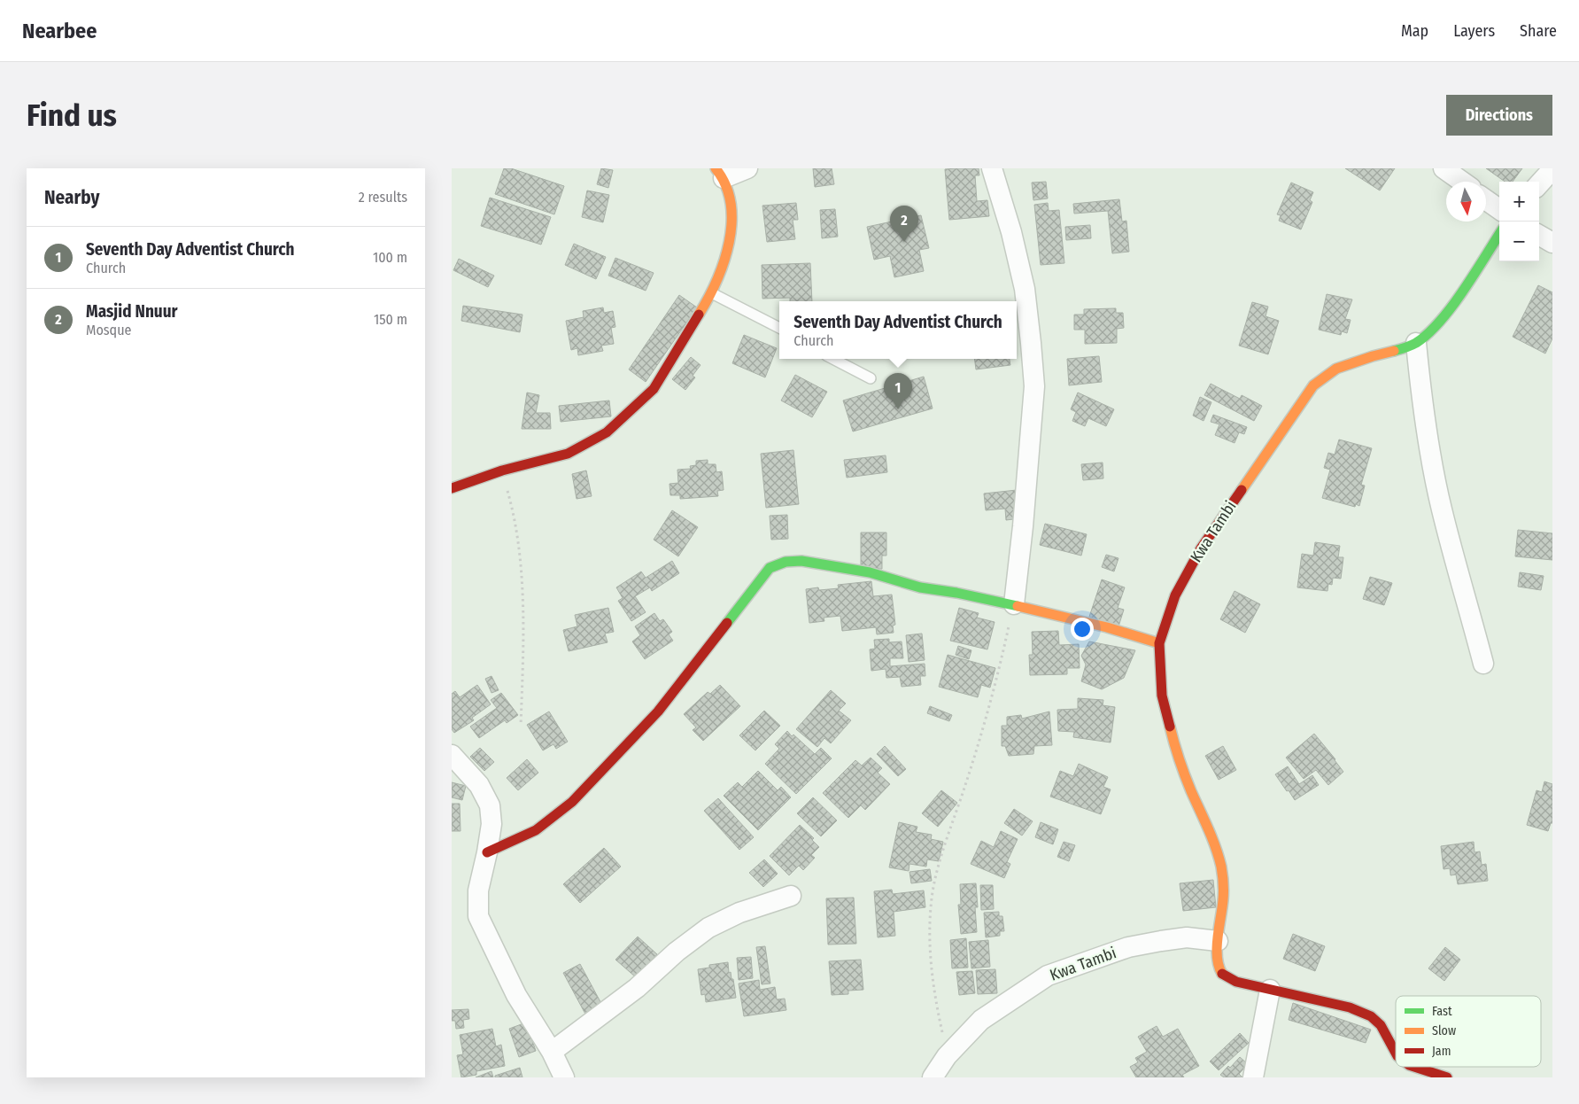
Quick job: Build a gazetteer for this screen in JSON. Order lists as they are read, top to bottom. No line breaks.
{"streets":{"street":["Kwa Tambi"]},"legend":["Fast","Slow","Jam"],"north":"bottom","page":{"header":"Nearbee","nav":["Map","Layers","Share"],"buttons":"Directions","title":"Find us","heading":["Nearby","2 results"],"map_buttons":["+","−"],"pins":["2","1"],"list":[{"mark":"1","name":"Seventh Day Adventist Church","note":"Church","value":"100 m"},{"mark":"2","name":"Masjid Nnuur","note":"Mosque","value":"150 m"}],"popup":["Seventh Day Adventist Church","Church"]}}
